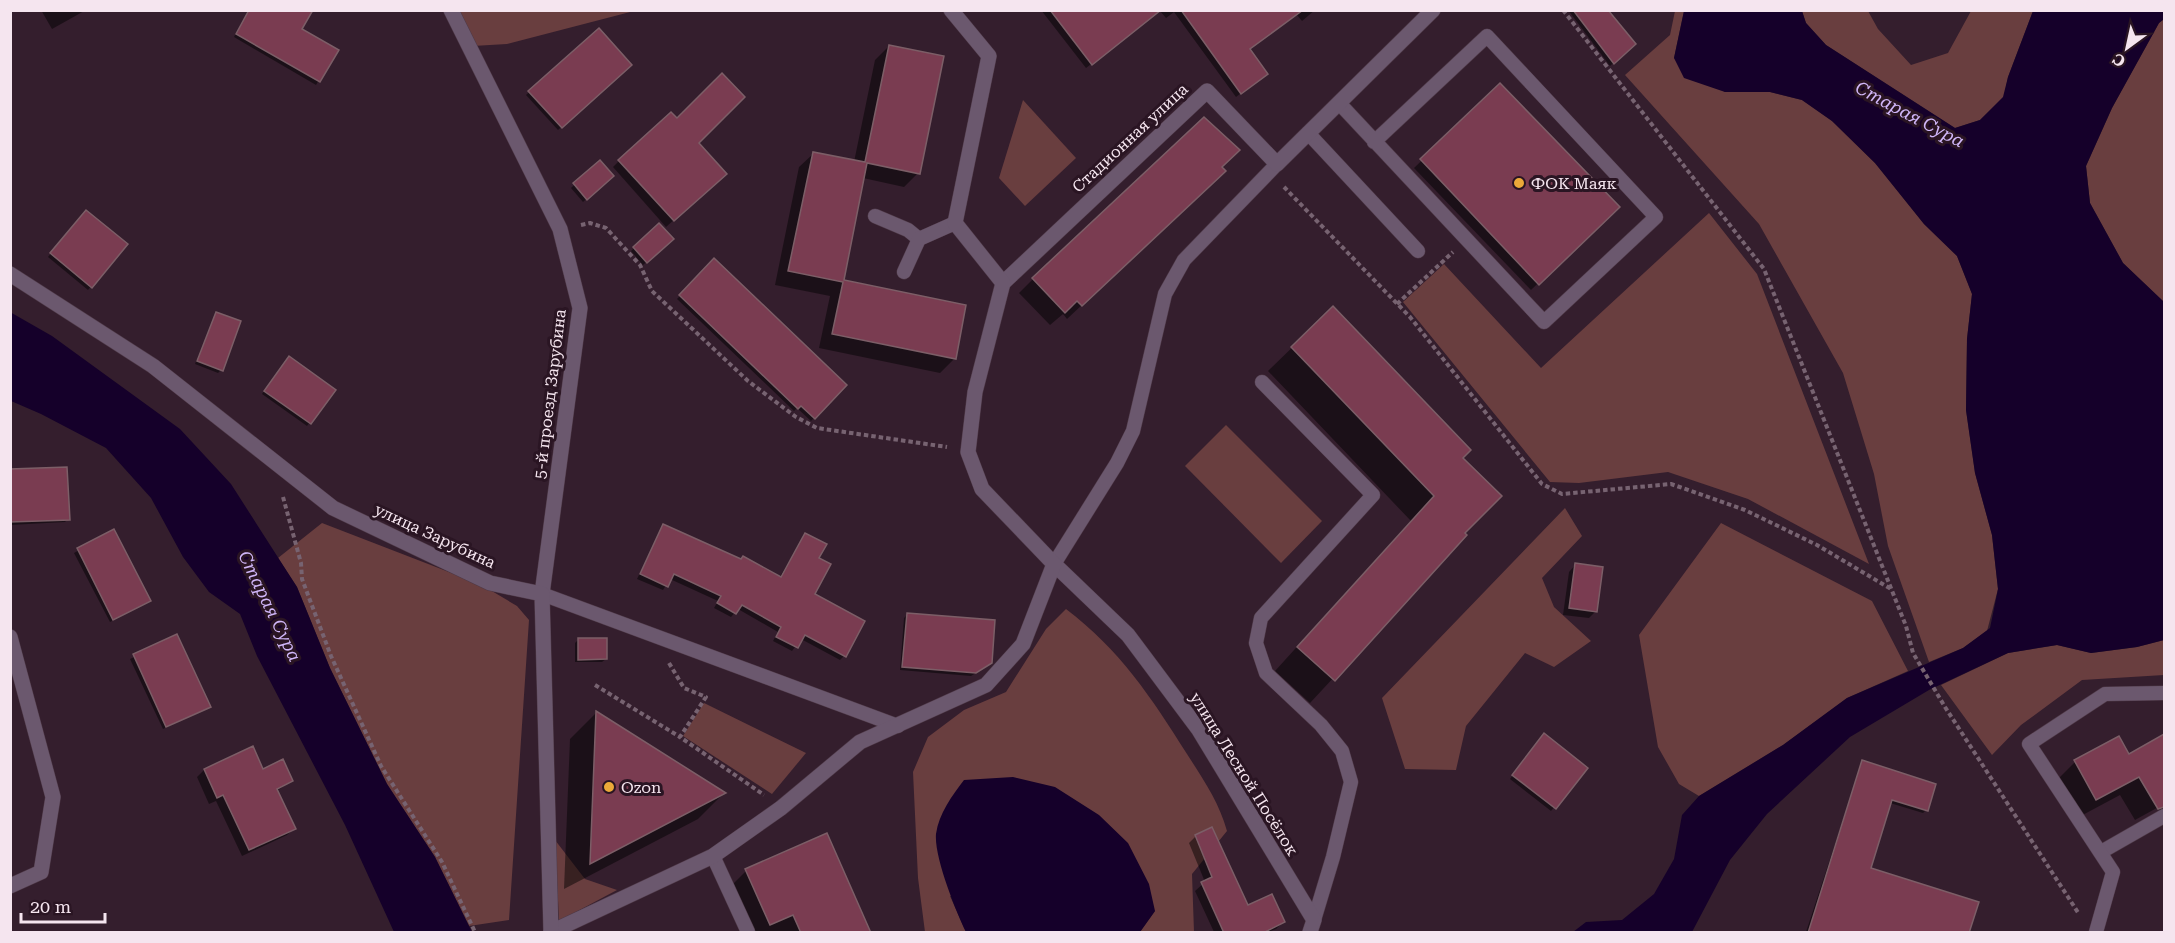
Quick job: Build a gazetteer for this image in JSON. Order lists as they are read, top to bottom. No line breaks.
{"streets":{"street":["Стадионная улица","5-й проезд Зарубина","улица Зарубина","улица Лесной Посёлок"]},"crossings":[["5-й проезд Зарубина","улица Зарубина"]],"water":["Старая Сура"],"places":["ФОК Маяк","Ozon"],"scale_bar":"20 m","north":"bottom left"}
